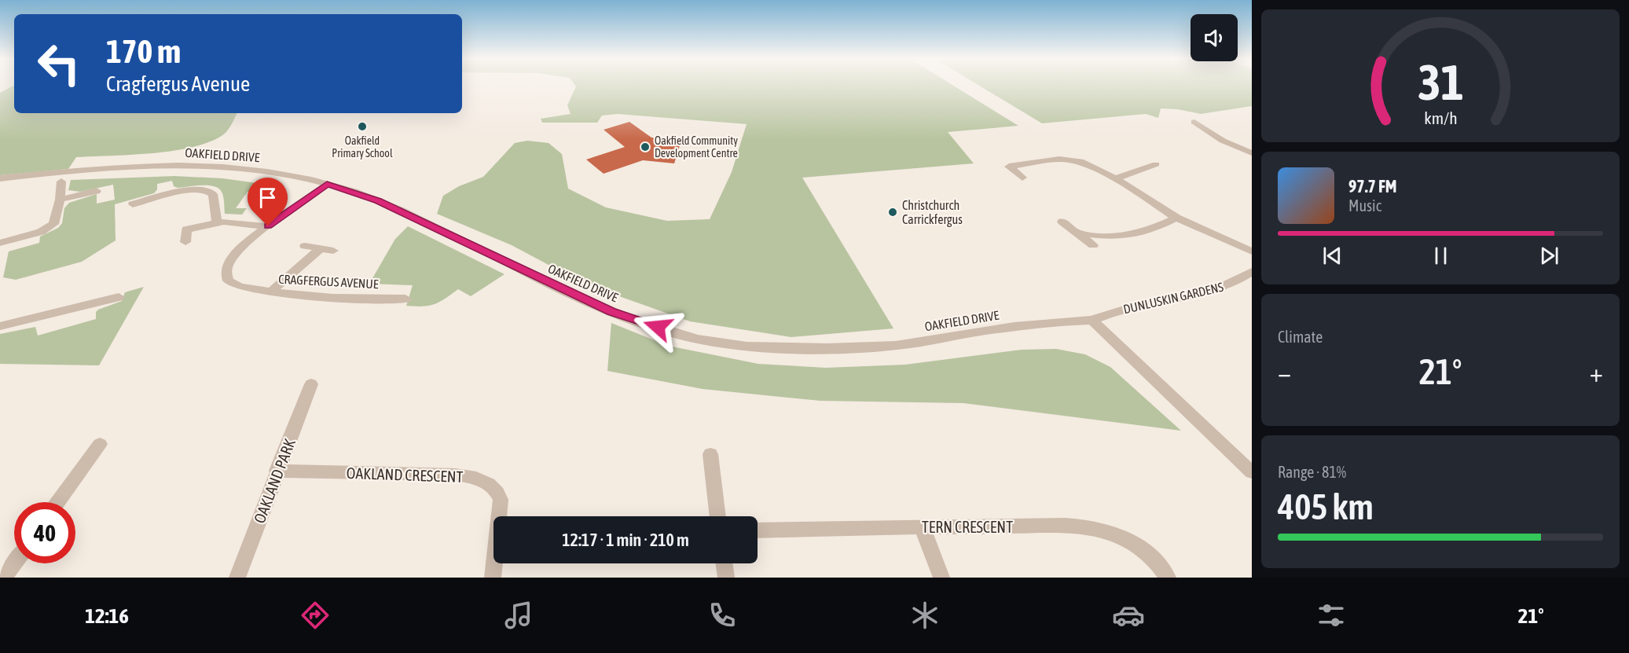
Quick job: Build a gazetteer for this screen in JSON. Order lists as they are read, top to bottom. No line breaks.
{"streets":{"street":["OAKFIELD DRIVE","CRAGFERGUS AVENUE","DUNLUSKIN GARDENS","OAKLAND CRESCENT","OAKLAND PARK","TERN CRESCENT"]},"crossings":[["OAKFIELD DRIVE","CRAGFERGUS AVENUE"],["OAKFIELD DRIVE","DUNLUSKIN GARDENS"],["OAKLAND CRESCENT","OAKLAND PARK"]],"places":["Oakfield Primary School","Oakfield Community Development Centre","Christchurch Carrickfergus"],"page":{"turn":["170 m","Cragfergus Avenue"],"song":["97.7 FM","Music"],"tile":["Climate",["Range · 81%","405 km"]],"heat":["−","21°","+"],"limit":"40","trip":"12:17 · 1 min · 210 m","tabs":["12:16","21°"],"gauge":["31","km/h"]}}
